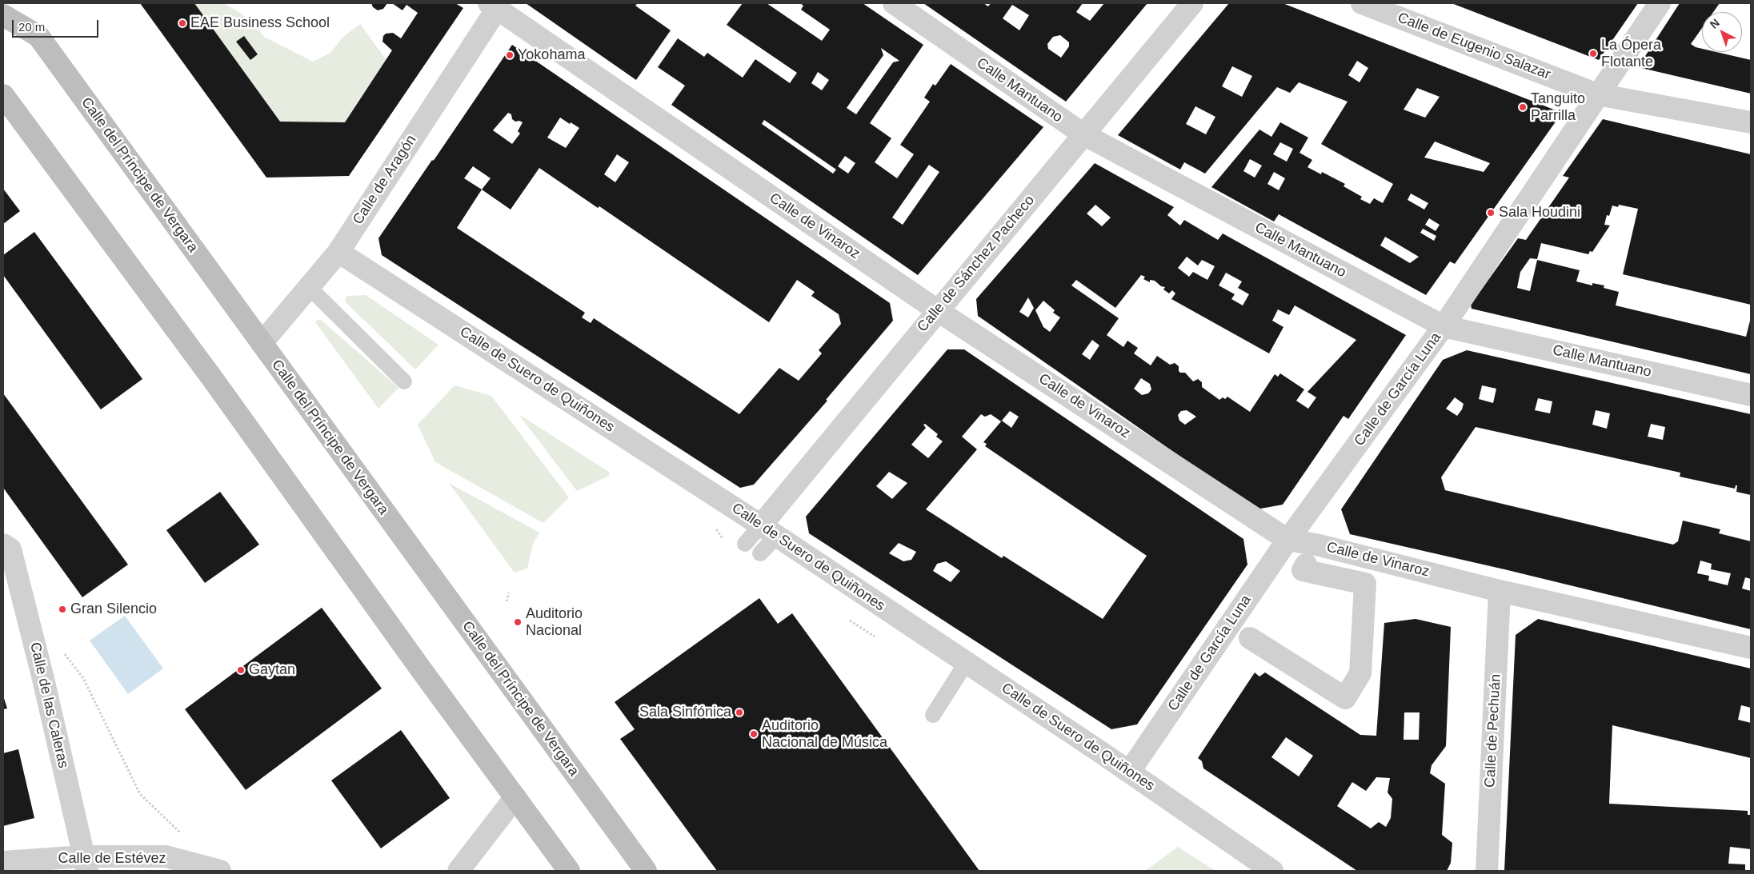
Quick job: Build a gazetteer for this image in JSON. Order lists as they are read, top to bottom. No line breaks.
{"streets":{"main road":["Calle del Príncipe de Vergara"],"street":["Calle de Eugenio Salazar","Calle Mantuano","Calle de Aragón","Calle de Vinaroz","Calle de Sánchez Pacheco","Calle de Suero de Quiñones","Calle de García Luna","Calle de las Caleras","Calle de Pechuán","Calle de Estévez"]},"crossings":[["Calle de Eugenio Salazar","Calle de García Luna"],["Calle Mantuano","Calle de Sánchez Pacheco"],["Calle Mantuano","Calle de García Luna"],["Calle del Príncipe de Vergara","Calle de Aragón"],["Calle de Aragón","Calle de Vinaroz"],["Calle de Aragón","Calle de Suero de Quiñones"],["Calle de Vinaroz","Calle de Sánchez Pacheco"],["Calle de Vinaroz","Calle de García Luna"],["Calle de Vinaroz","Calle de Pechuán"],["Calle de Sánchez Pacheco","Calle de Suero de Quiñones"],["Calle de Suero de Quiñones","Calle de García Luna"],["Calle de las Caleras","Calle de Estévez"]],"places":["EAE Business School","La Ópera Flotante","Yokohama","Tanguito Parrilla","Sala Houdini","Gran Silencio","Auditorio Nacional","Gaytan","Sala Sinfónica","Auditorio Nacional de Música"],"scale_bar":"20 m","north":"top left"}
